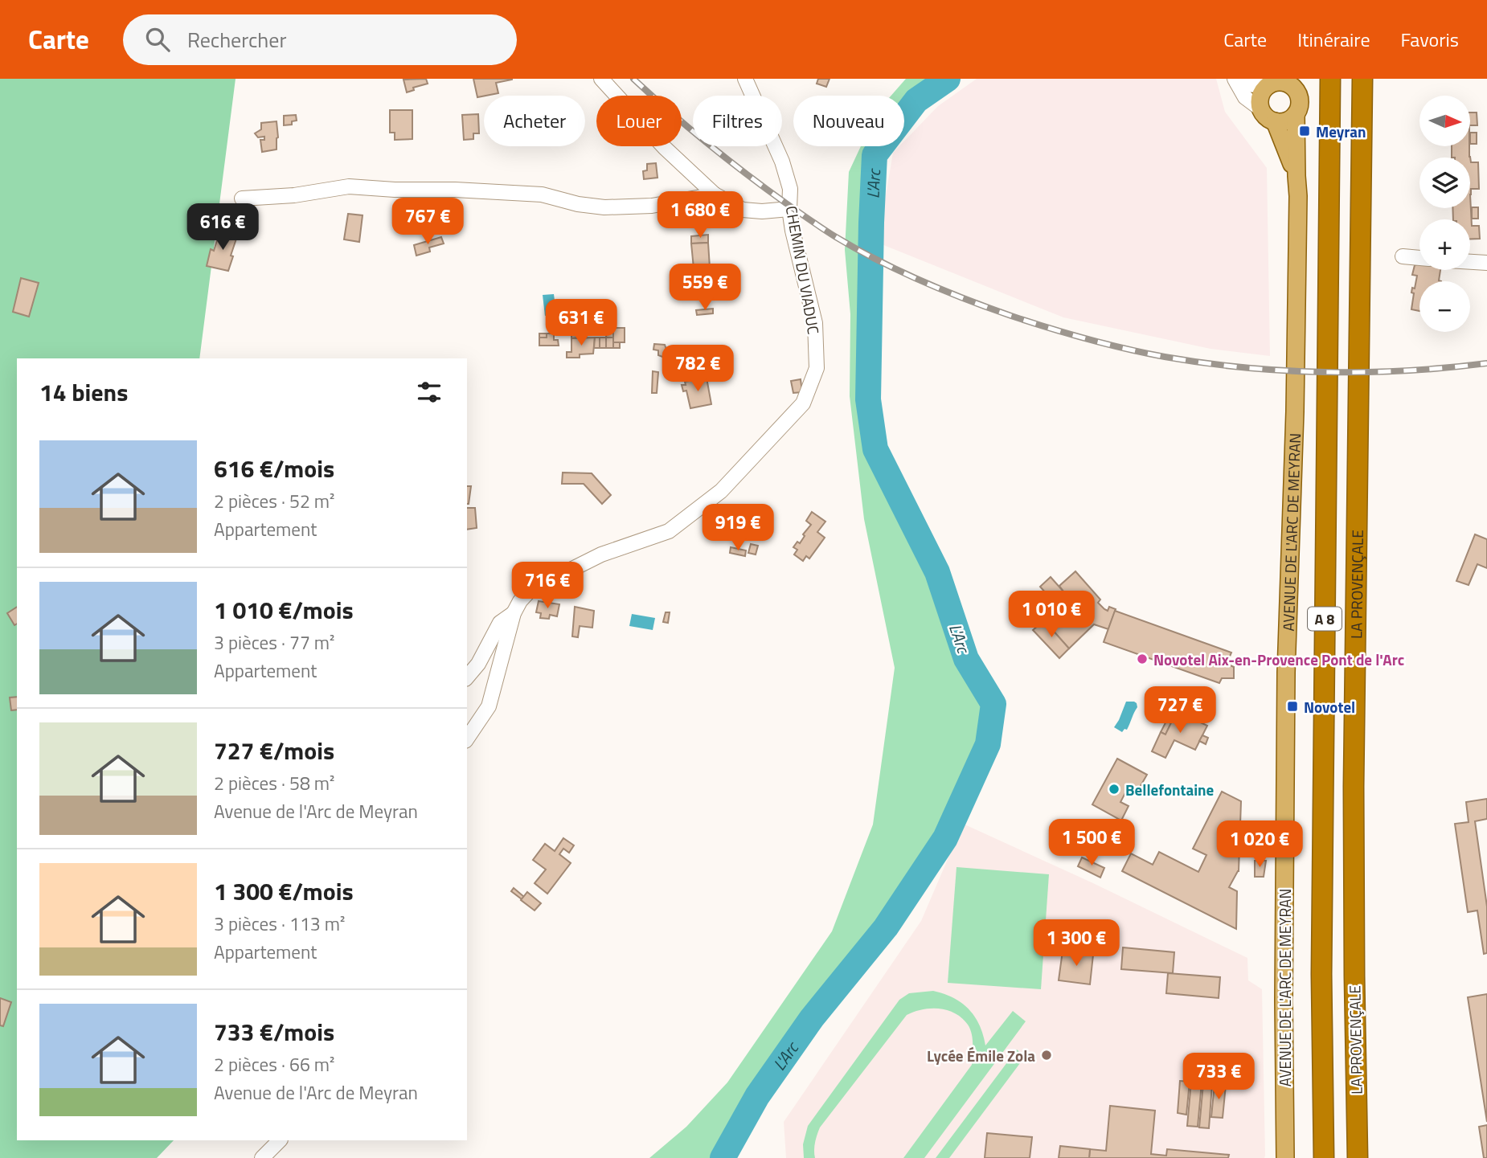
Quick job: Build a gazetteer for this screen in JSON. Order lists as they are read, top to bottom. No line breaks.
{"streets":{"highway":["LA PROVENÇALE","A 8"],"main road":["AVENUE DE L'ARC DE MEYRAN"],"street":["CHEMIN DU VIADUC"]},"water":["L'Arc"],"places":{"transit":["Meyran","Novotel"],"other":["Novotel Aix-en-Provence Pont de l'Arc","Bellefontaine","Lycée Émile Zola"]},"north":"right","page":{"header":"Carte","search":"Rechercher","nav":["Carte","Itinéraire","Favoris"],"map_buttons":["+","−"],"chip":["Acheter","Louer","Filtres","Nouveau"],"price":["1 680 €","767 €","616 €","559 €","631 €","782 €","919 €","716 €","1 010 €","727 €","1 500 €","1 020 €","1 300 €","733 €"],"heading":"14 biens","list":[{"name":"616 €/mois","note":"2 pièces · 52 m² · Appartement"},{"name":"1 010 €/mois","note":"3 pièces · 77 m² · Appartement"},{"name":"727 €/mois","note":"2 pièces · 58 m² · Avenue de l'Arc de Meyran"},{"name":"1 300 €/mois","note":"3 pièces · 113 m² · Appartement"},{"name":"733 €/mois","note":"2 pièces · 66 m² · Avenue de l'Arc de Meyran"}]}}
